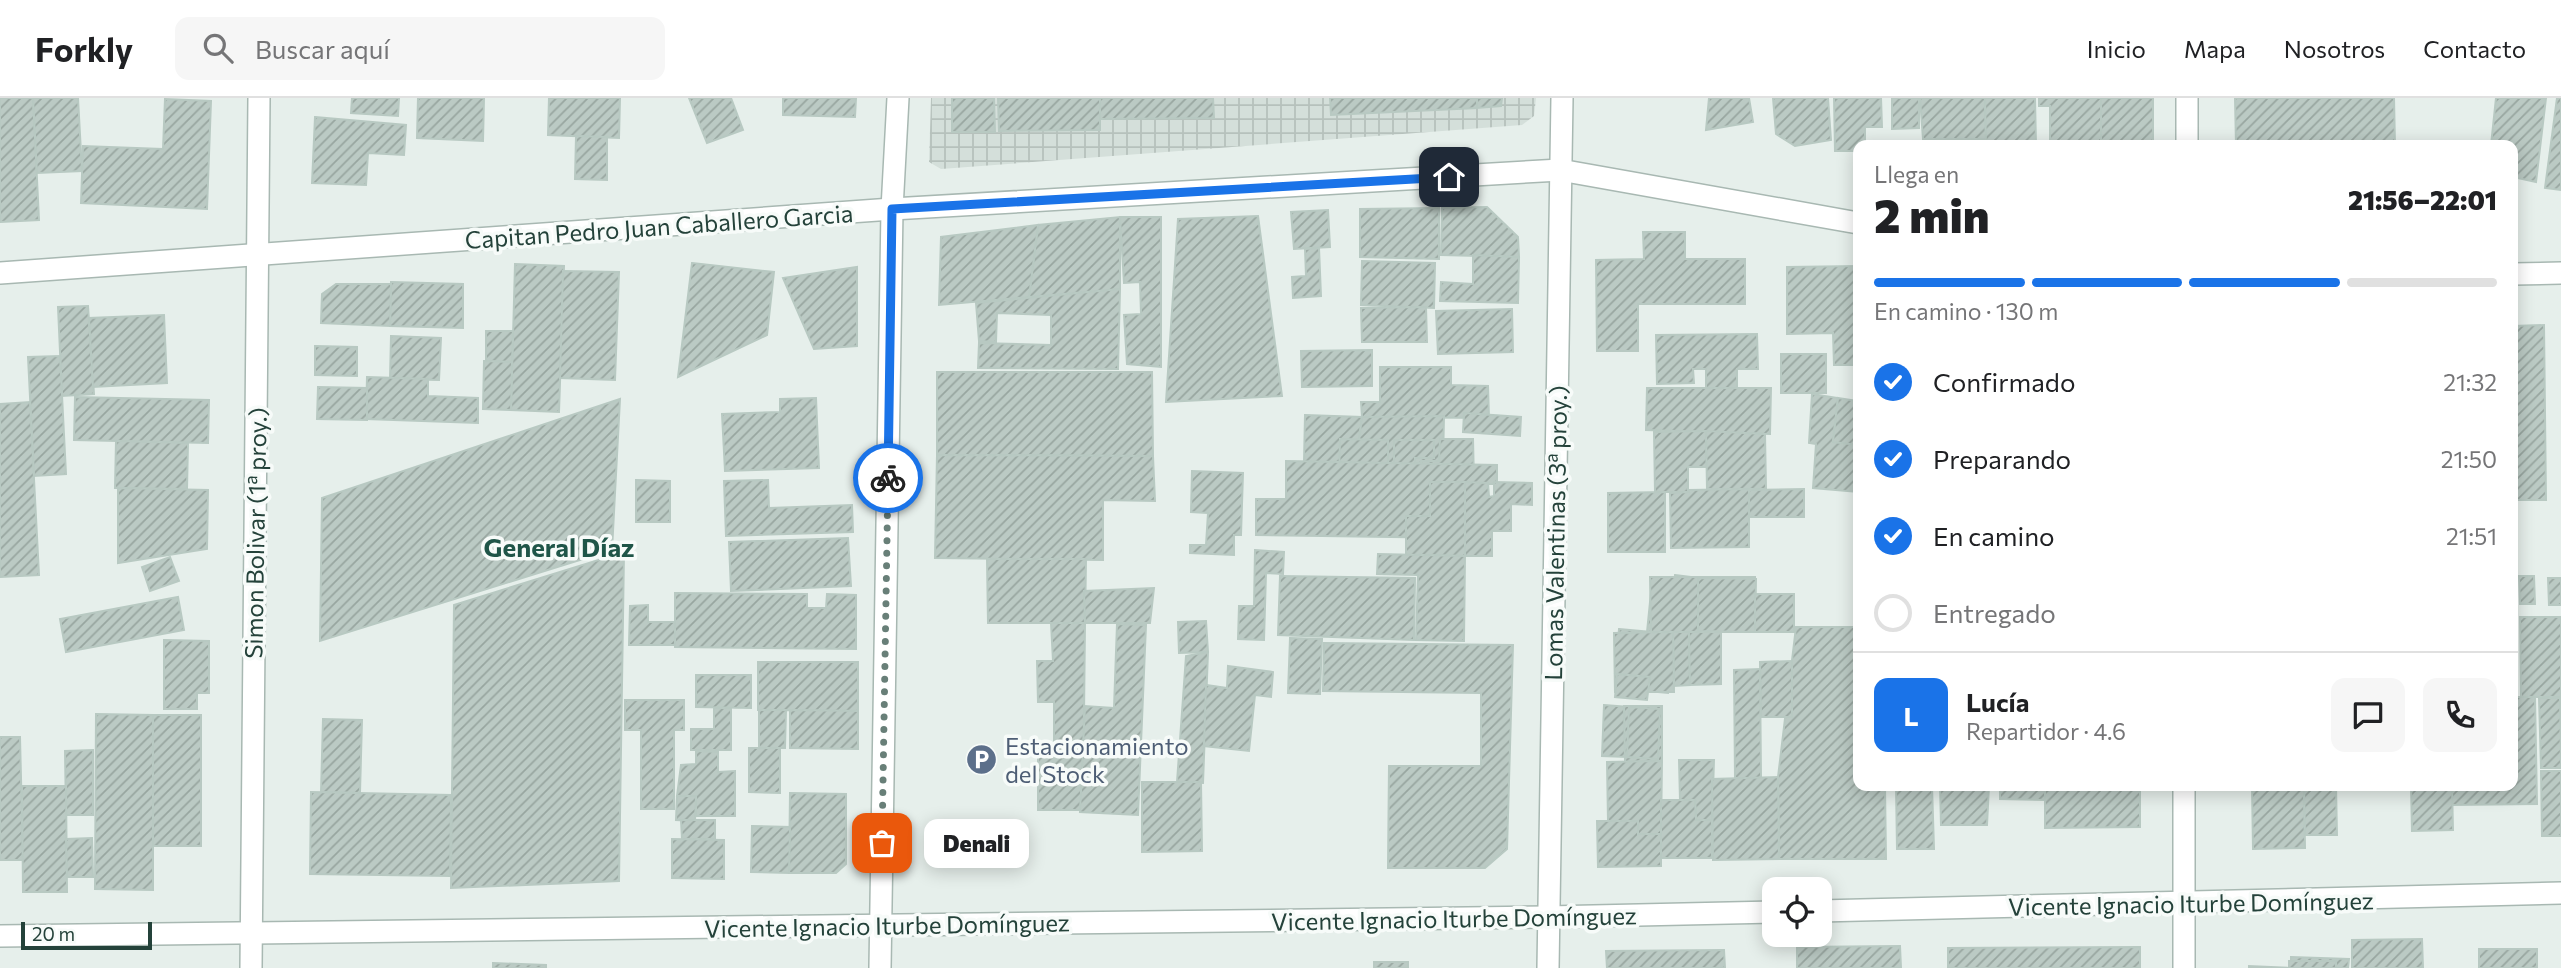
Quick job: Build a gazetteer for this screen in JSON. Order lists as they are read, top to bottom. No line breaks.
{"streets":{"street":["Capitan Pedro Juan Caballero Garcia","Simon Bolivar (1ª proy.)","Lomas Valentinas (3ª proy.)","Vicente Ignacio Iturbe Domínguez"]},"crossings":[["Capitan Pedro Juan Caballero Garcia","Simon Bolivar (1ª proy.)"],["Capitan Pedro Juan Caballero Garcia","Lomas Valentinas (3ª proy.)"],["Simon Bolivar (1ª proy.)","Vicente Ignacio Iturbe Domínguez"],["Lomas Valentinas (3ª proy.)","Vicente Ignacio Iturbe Domínguez"]],"districts":["General Díaz"],"places":{"parking":["Estacionamiento del Stock"],"other":["Denali"]},"scale_bar":"20 m","page":{"header":"Forkly","search":"Buscar aquí","nav":["Inicio","Mapa","Nosotros","Contacto"],"heading":["2 min","Llega en","21:56–22:01"],"panel":["Lucía","Repartidor · 4.6"],"bar":"En camino · 130 m","list":[["Confirmado","21:32"],["Preparando","21:50"],["En camino","21:51"],"Entregado"],"round":"L","bubble":"Denali","scale":"20 m"}}
